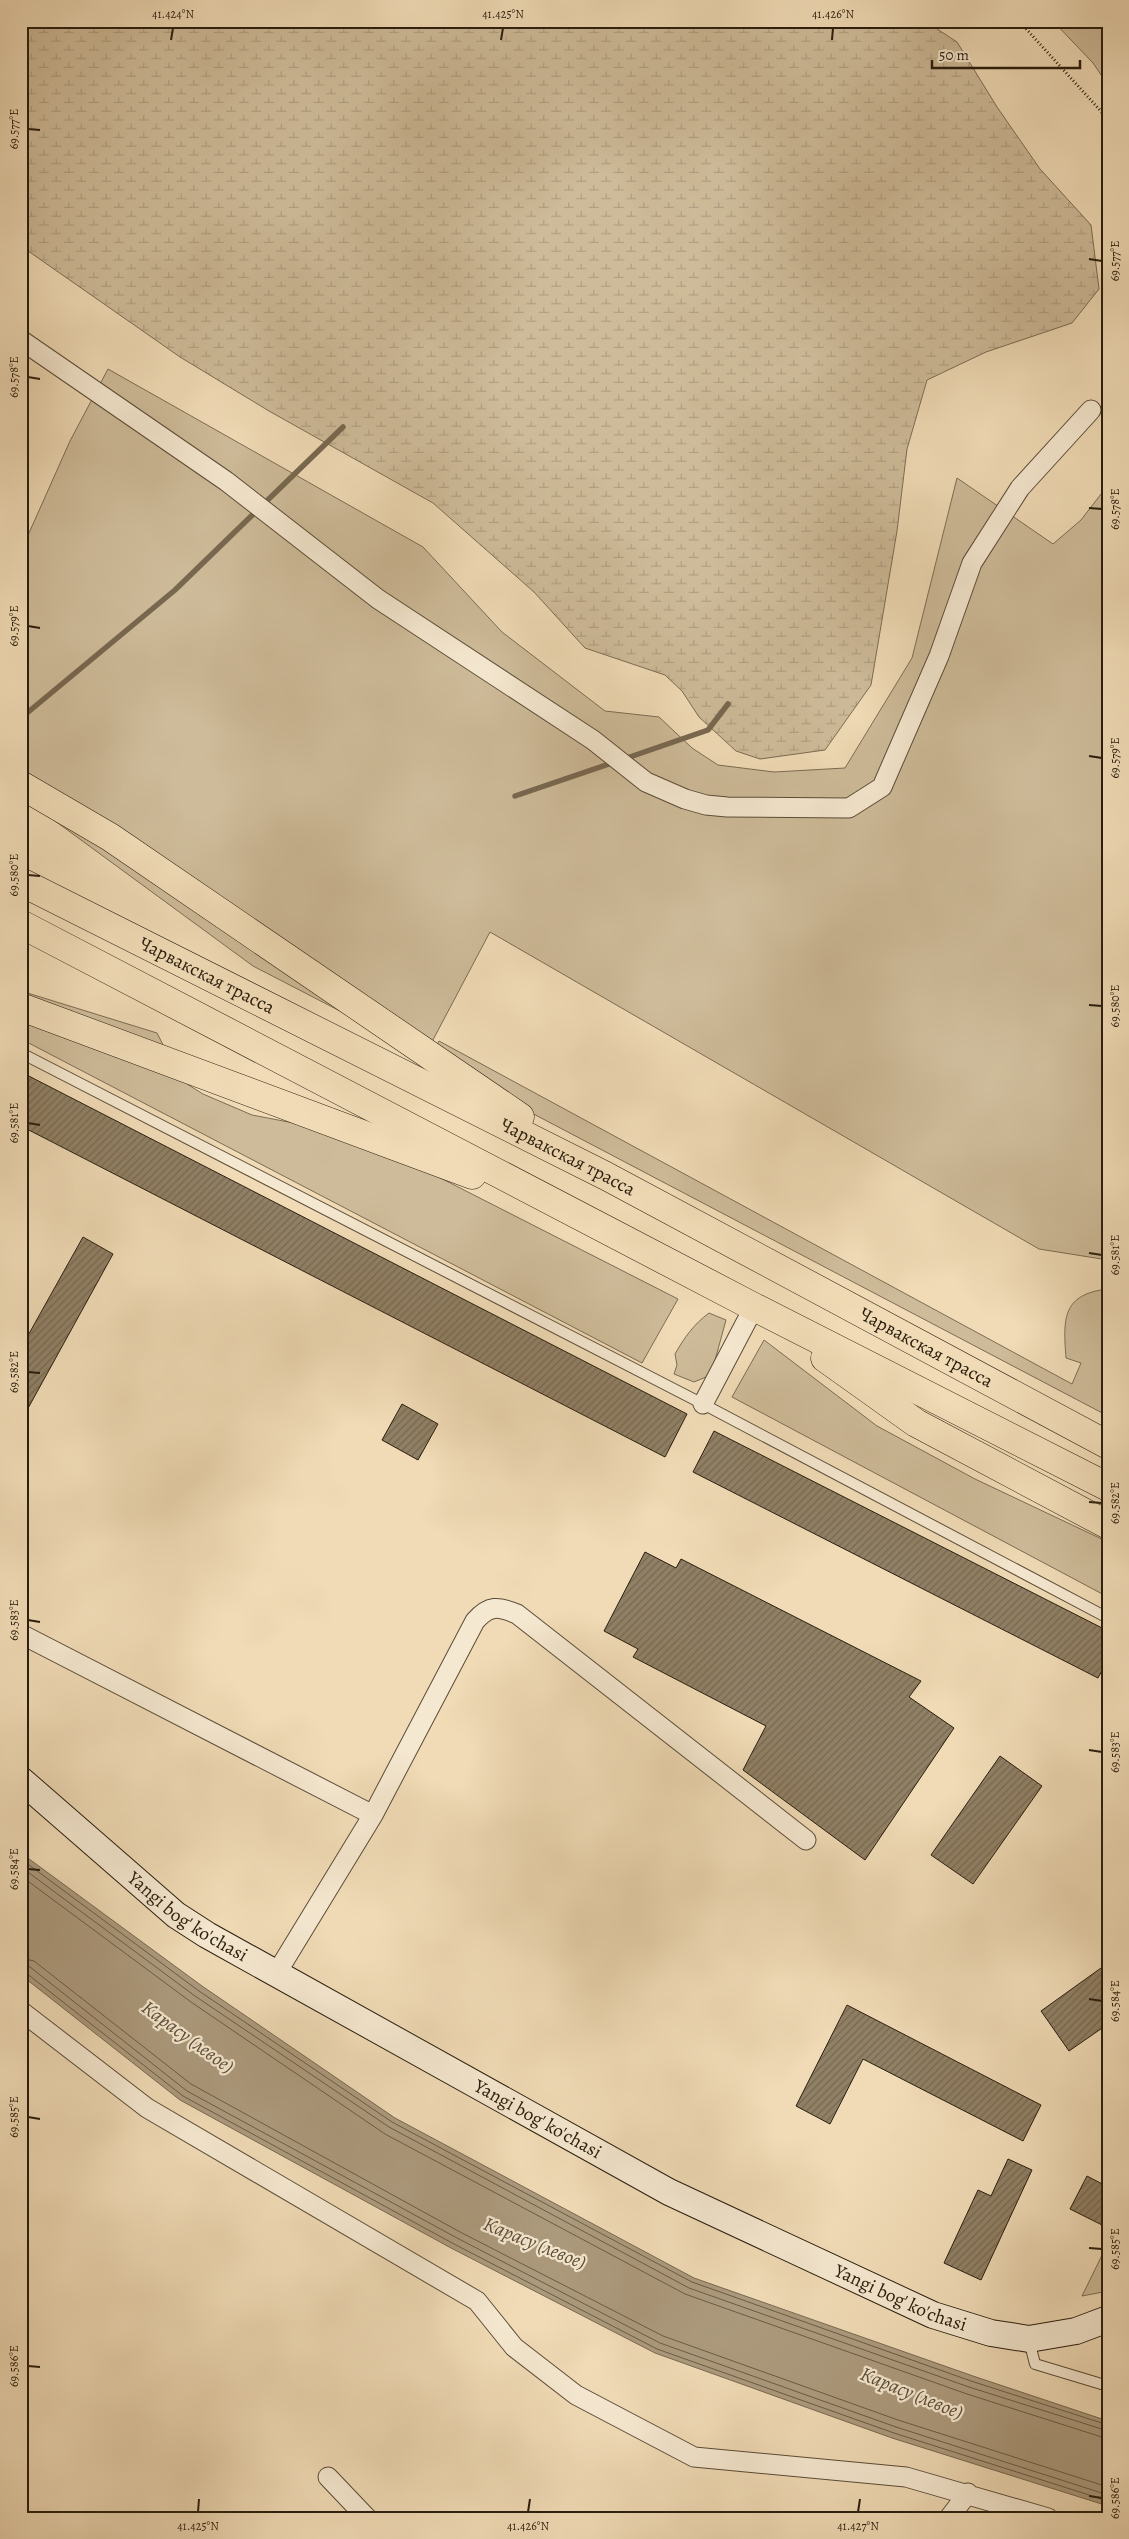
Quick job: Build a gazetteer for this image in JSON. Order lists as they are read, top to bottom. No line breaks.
{"streets":{"highway":["Чарвакская трасса"],"main road":["Yangi bog' ko'chasi"]},"water":["Карасу (левое)"],"scale_bar":"50 m","coordinates":["41.424°N","41.425°N","41.426°N","69.577°E","69.578°E","69.579°E","69.580°E","69.581°E","69.582°E","69.583°E","69.584°E","69.585°E","69.586°E","41.427°N"]}
